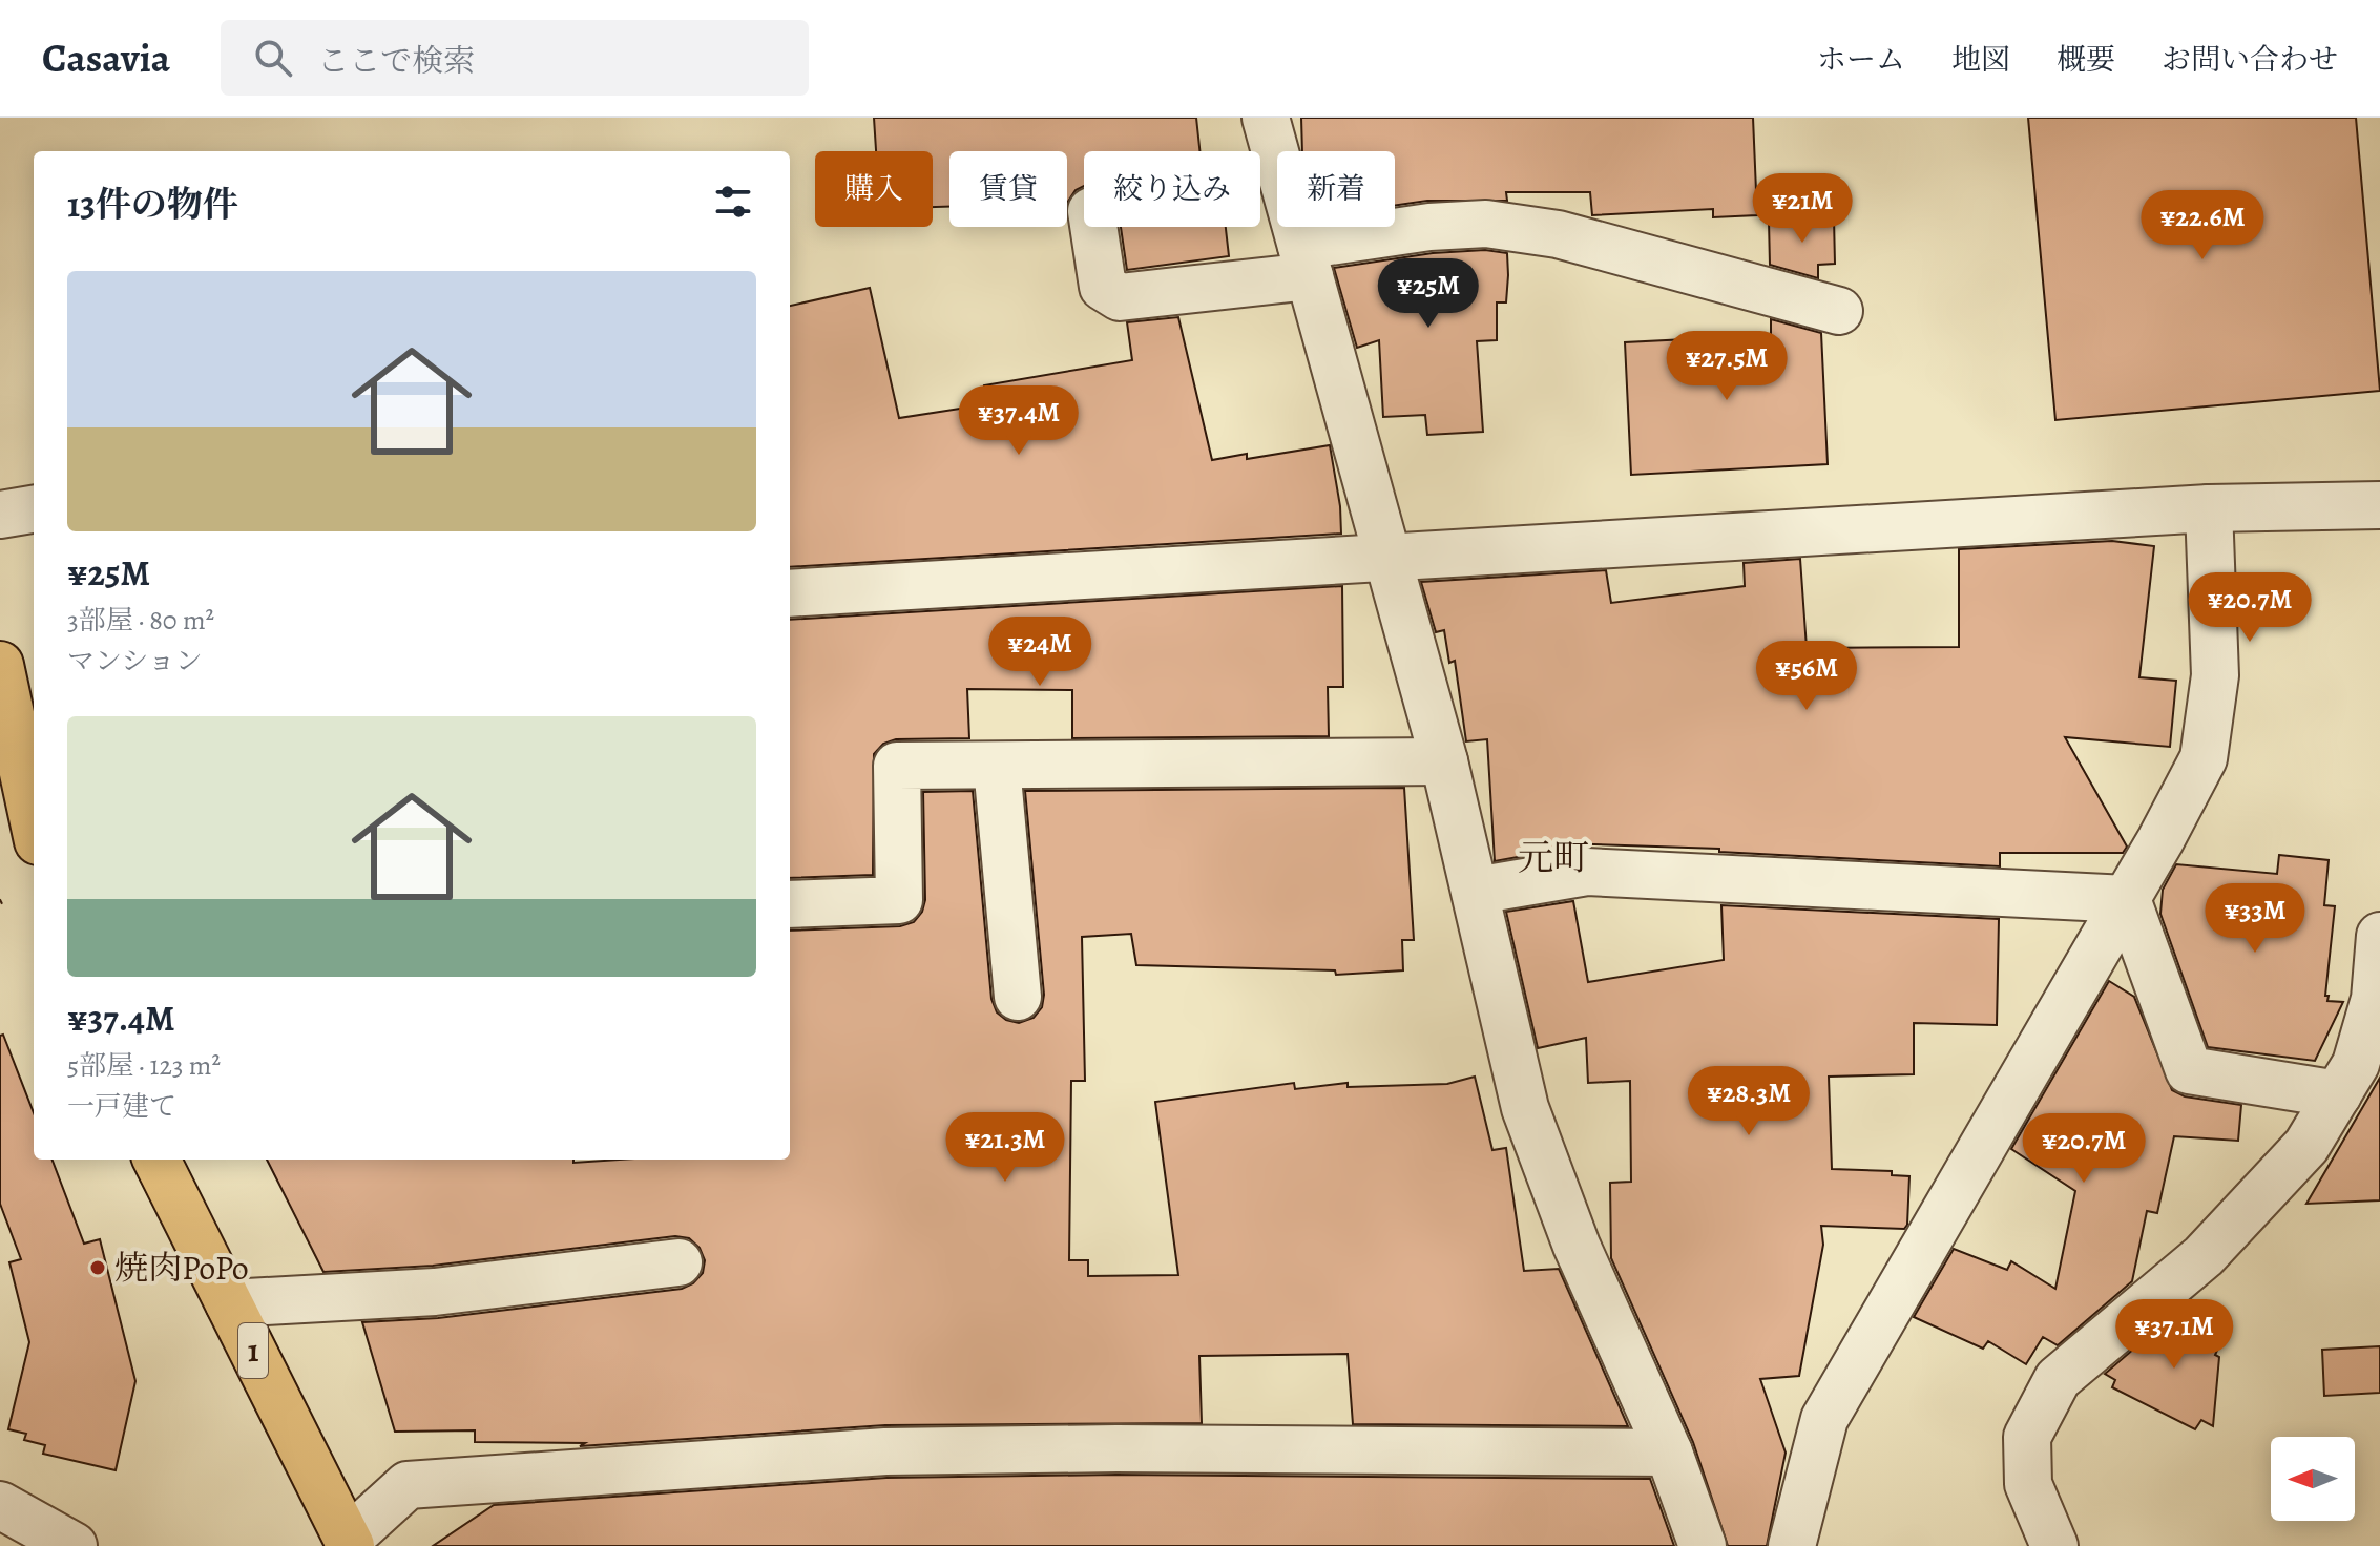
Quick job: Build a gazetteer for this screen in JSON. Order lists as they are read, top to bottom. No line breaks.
{"streets":{"highway":["1"]},"districts":["元町"],"places":["焼肉PoPo"],"north":"left","page":{"header":"Casavia","search":"ここで検索","nav":["ホーム","地図","概要","お問い合わせ"],"chip":["購入","賃貸","絞り込み","新着"],"heading":"13件の物件","price":["¥21M","¥22.6M","¥25M","¥27.5M","¥37.4M","¥20.7M","¥24M","¥56M","¥33M","¥28.3M","¥21.3M","¥20.7M","¥37.1M"],"list":[{"name":"¥25M","note":"3部屋 · 80 m² · マンション"},{"name":"¥37.4M","note":"5部屋 · 123 m² · 一戸建て"}]}}
